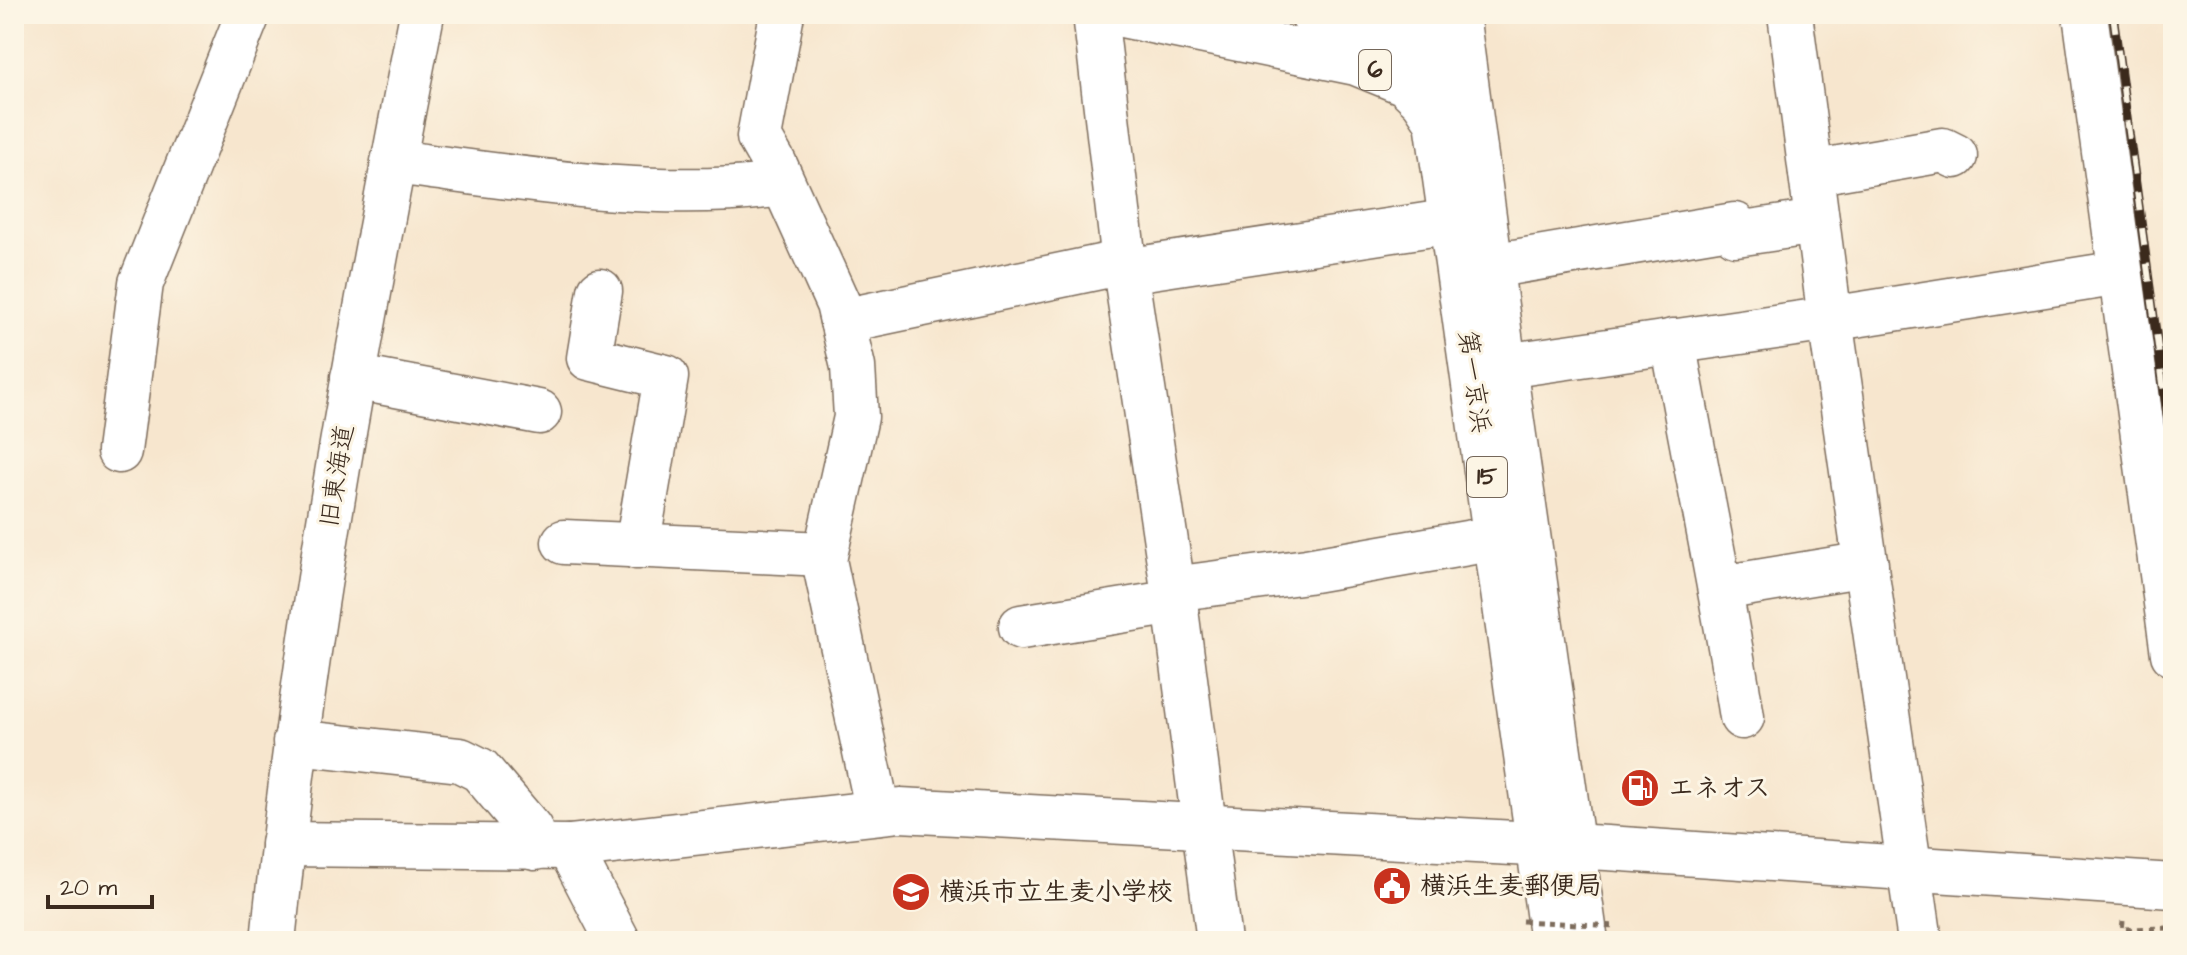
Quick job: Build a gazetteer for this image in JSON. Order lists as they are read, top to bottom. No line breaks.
{"streets":{"main road":["6","第一京浜","旧東海道","15"]},"crossings":[["6","第一京浜"]],"places":{"fuel station":["エネオス"],"public building":["横浜生麦郵便局"],"school or university":["横浜市立生麦小学校"]},"scale_bar":"20 m"}
